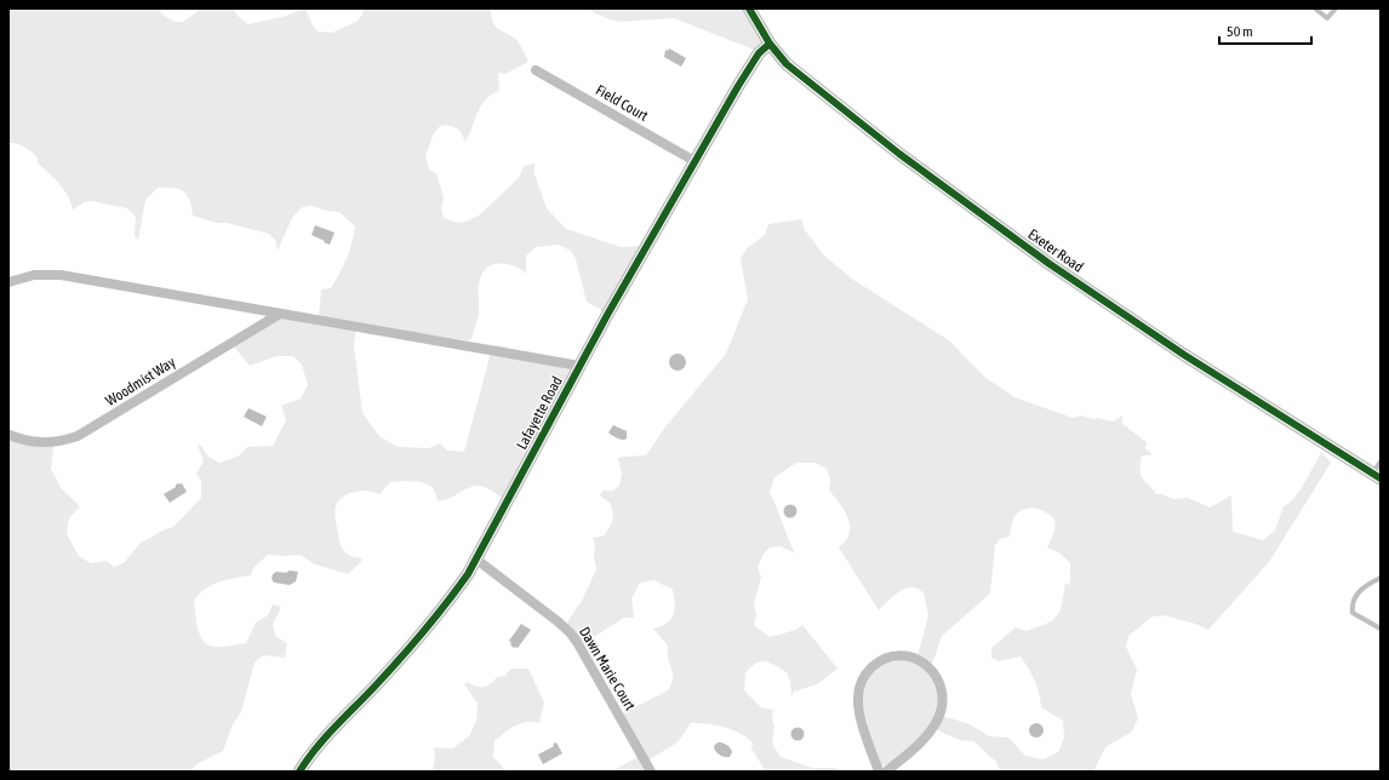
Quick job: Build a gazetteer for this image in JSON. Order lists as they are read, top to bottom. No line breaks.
{"streets":{"street":["Field Court","Exeter Road","Woodmist Way","Lafayette Road","Dawn Marie Court"]},"crossings":[["Field Court","Lafayette Road"],["Exeter Road","Lafayette Road"],["Lafayette Road","Dawn Marie Court"]],"scale_bar":"50 m"}
